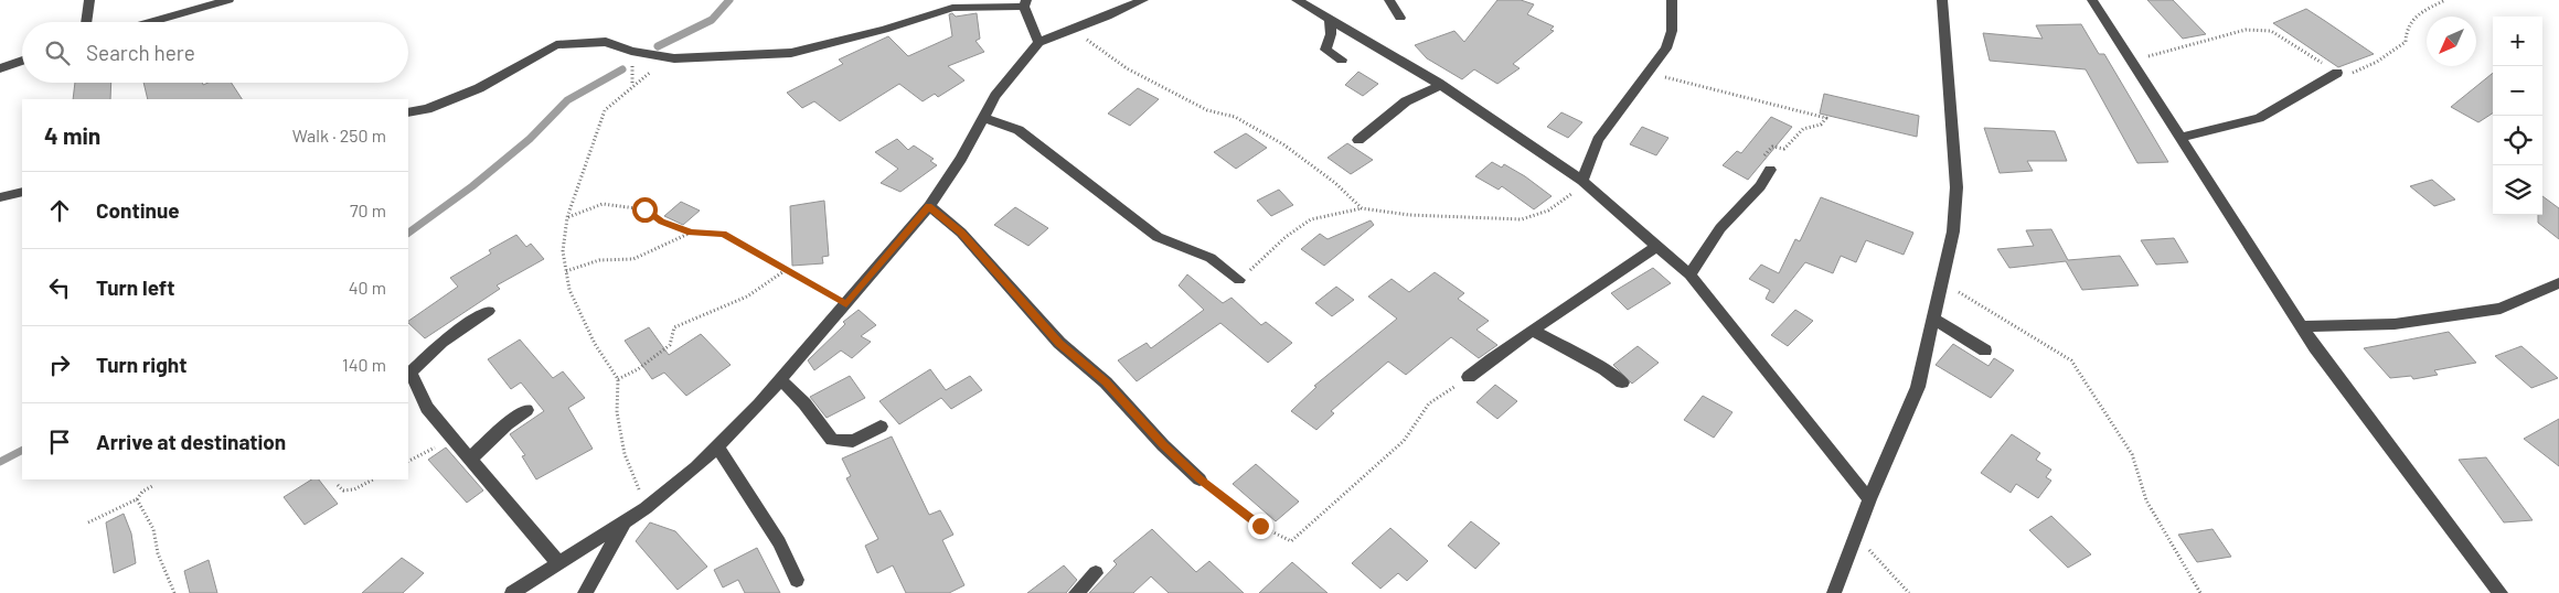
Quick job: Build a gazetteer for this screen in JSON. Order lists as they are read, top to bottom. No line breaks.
{"north":"bottom left","page":{"map_buttons":["+","−"],"search":"Search here","heading":["4 min","Walk · 250 m"],"list":[["Continue","70 m"],["Turn left","40 m"],["Turn right","140 m"],"Arrive at destination"]}}
